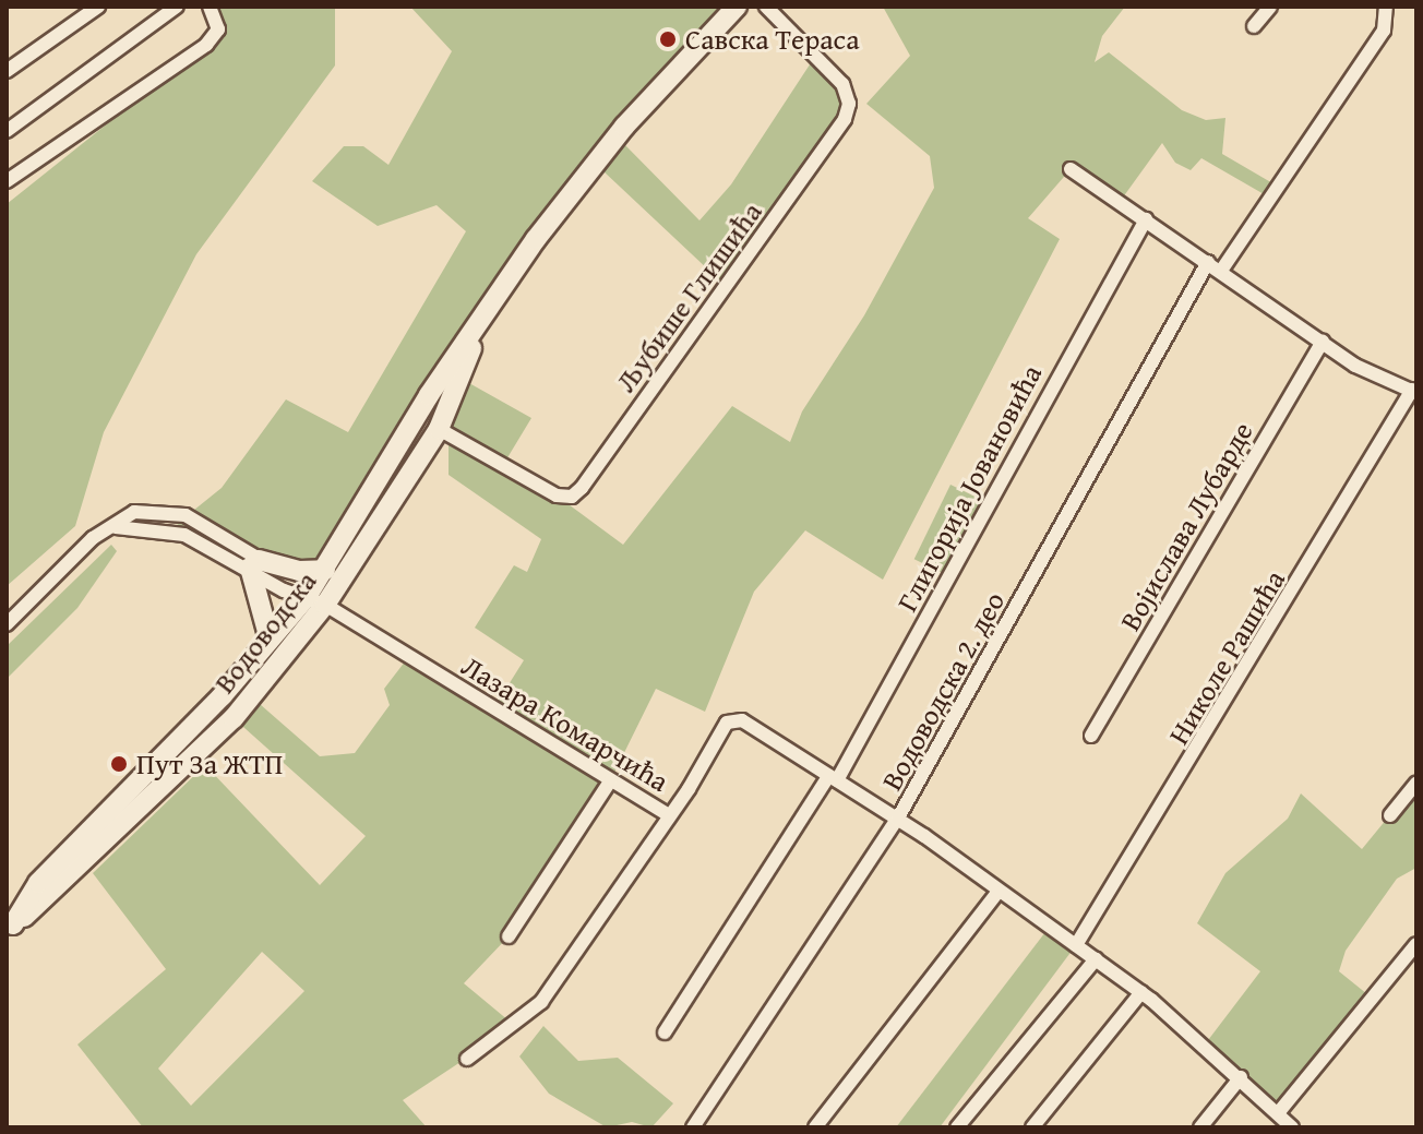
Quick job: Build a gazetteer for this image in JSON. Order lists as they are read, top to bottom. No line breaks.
{"streets":{"main road":["Водоводска"],"street":["Љубише Глишића","Глигорија Јовановића","Војислава Лубарде","Николе Рашића","Водоводска 2. део","Лазара Комарчића"]},"crossings":[["Љубише Глишића","Водоводска"],["Глигорија Јовановића","Лазара Комарчића"],["Водоводска","Лазара Комарчића"],["Николе Рашића","Лазара Комарчића"],["Водоводска 2. део","Лазара Комарчића"]],"places":["Савска Тераса","Пут За ЖТП"]}
